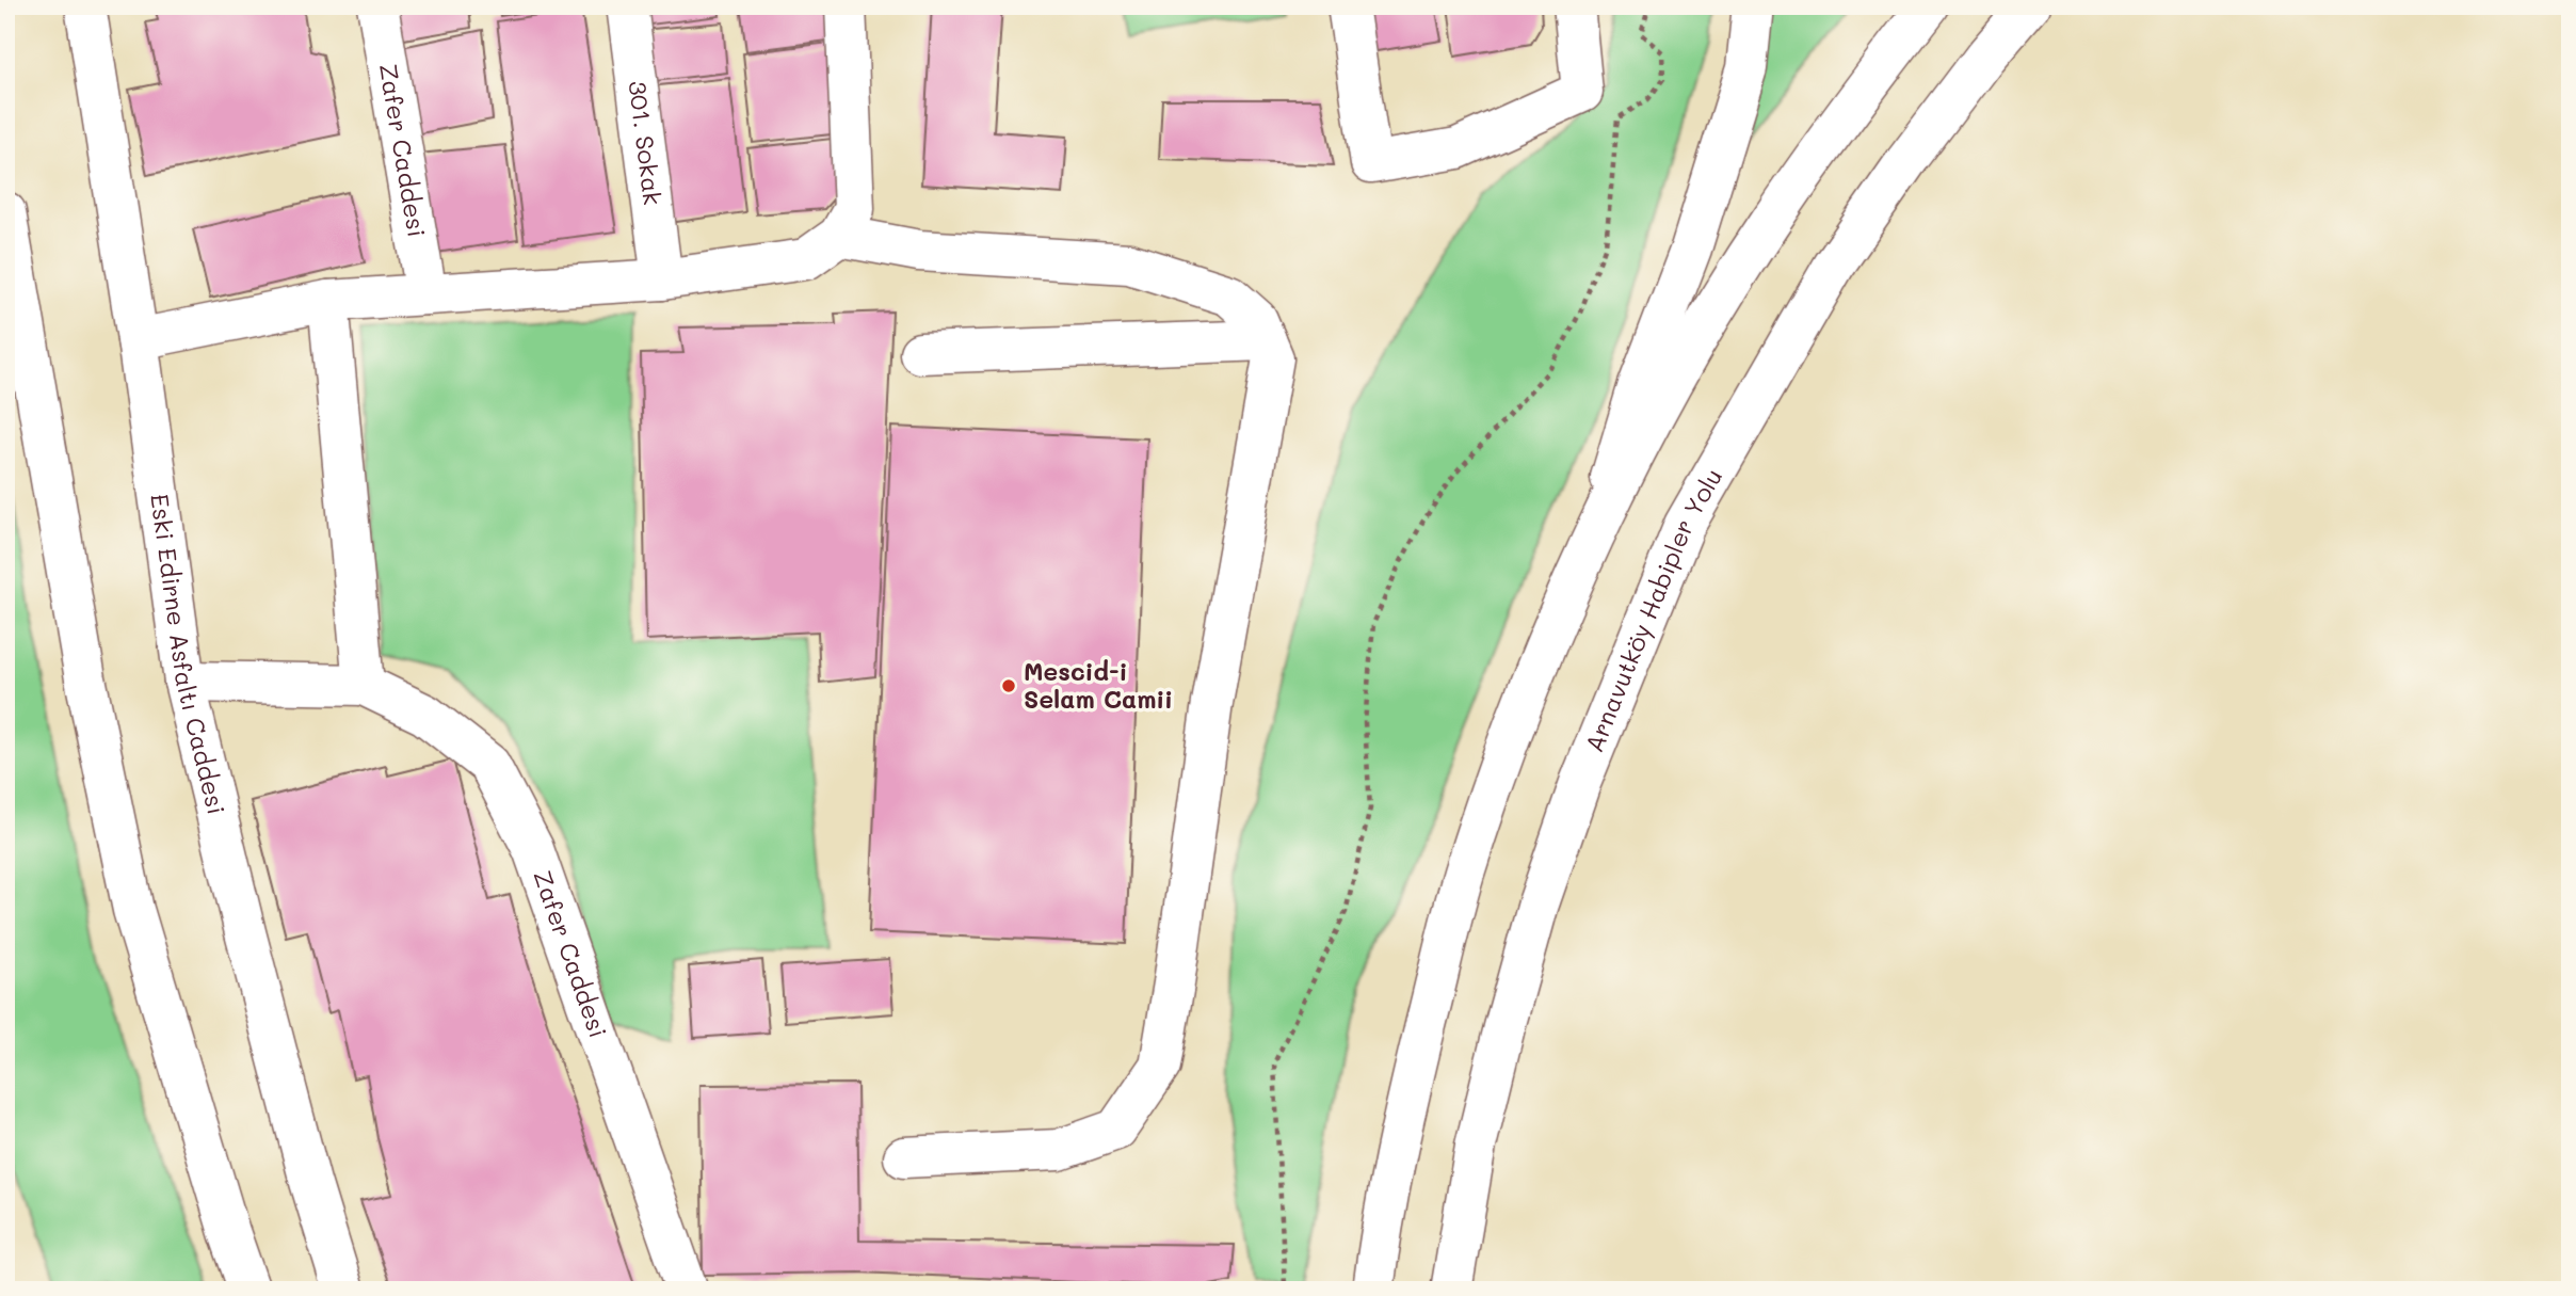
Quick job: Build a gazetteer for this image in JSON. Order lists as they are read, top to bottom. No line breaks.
{"streets":{"main road":["301. Sokak","Zafer Caddesi","Arnavutköy Habipler Yolu","Eski Edirne Asfaltı Caddesi"]},"crossings":[["Zafer Caddesi","Eski Edirne Asfaltı Caddesi"]],"places":["Mescid-i Selam Camii"]}
